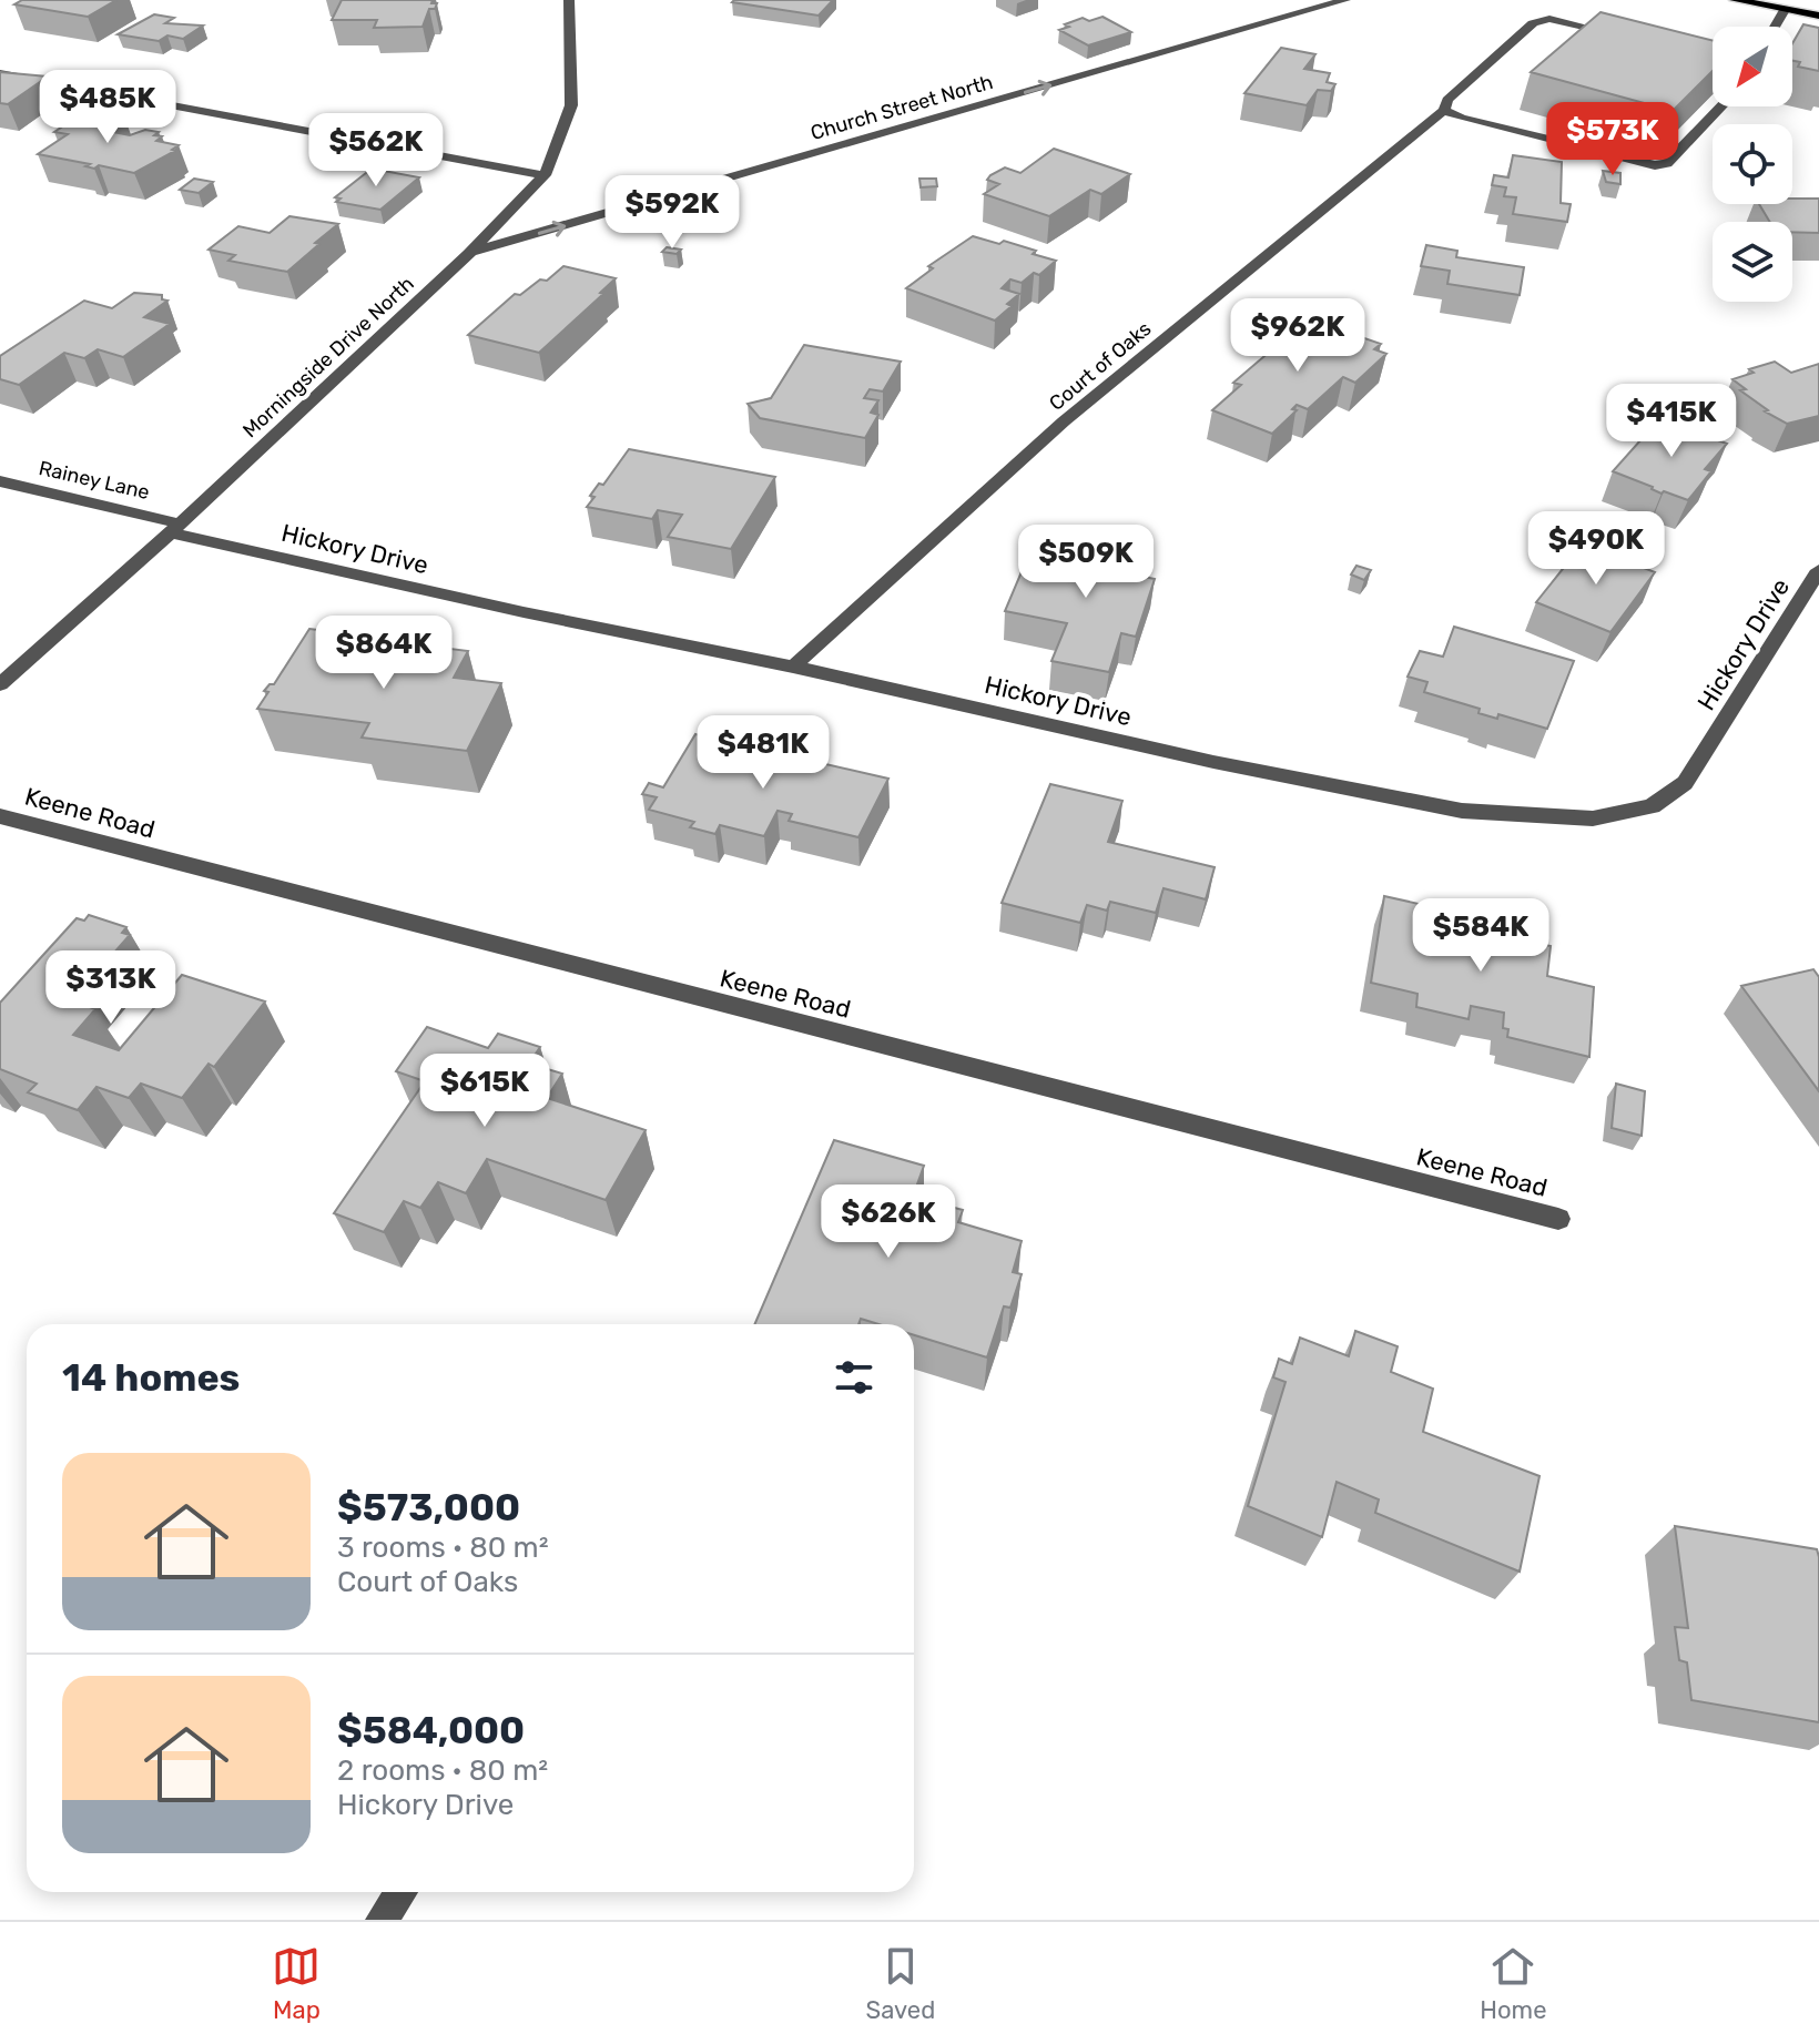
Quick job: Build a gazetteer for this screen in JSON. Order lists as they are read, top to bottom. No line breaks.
{"streets":{"street":["Church Street North","Morningside Drive North","Court of Oaks","Rainey Lane","Hickory Drive","Keene Road"]},"crossings":[["Church Street North","Morningside Drive North"],["Morningside Drive North","Rainey Lane"],["Morningside Drive North","Hickory Drive"],["Court of Oaks","Hickory Drive"],["Rainey Lane","Hickory Drive"]],"one_way":["Church Street North"],"north":"bottom left","page":{"price":["$485K","$573K","$562K","$592K","$962K","$415K","$490K","$509K","$864K","$481K","$584K","$313K","$615K","$626K"],"heading":"14 homes","list":[{"name":"$573,000","note":"3 rooms · 80 m² · Court of Oaks"},{"name":"$584,000","note":"2 rooms · 80 m² · Hickory Drive"}],"tabs":["Map","Saved","Home"]}}
